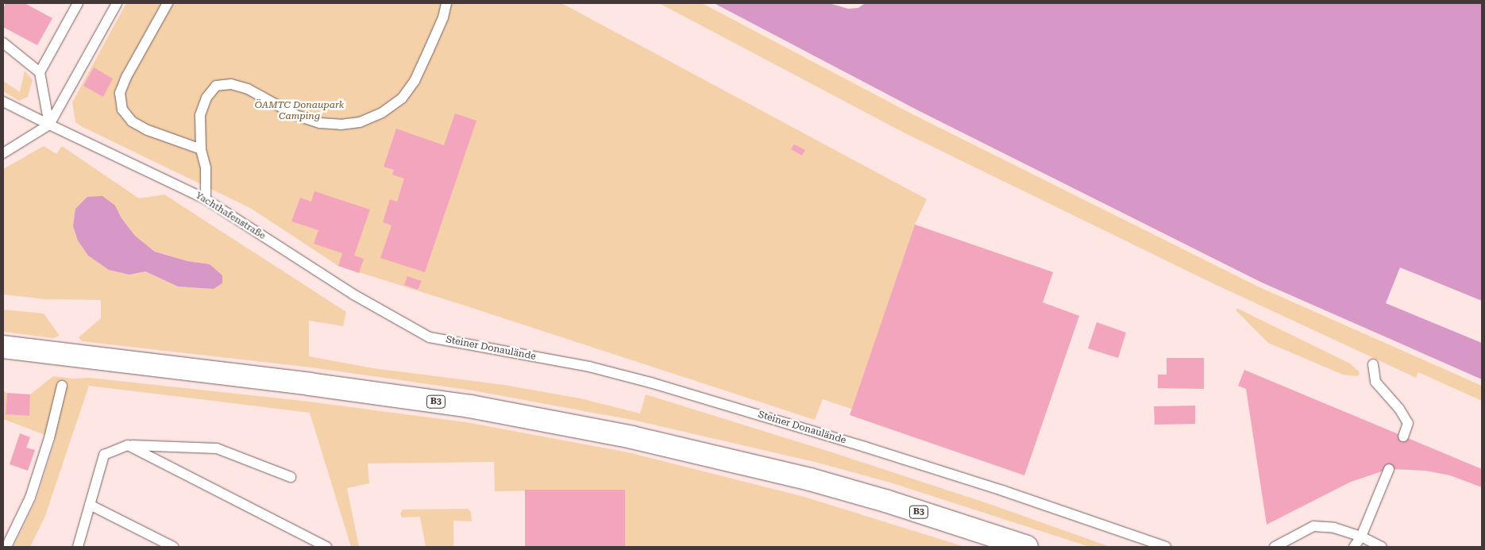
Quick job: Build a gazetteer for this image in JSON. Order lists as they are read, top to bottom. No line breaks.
{"streets":{"highway":["B3"],"lane":["Yachthafenstraße","Steiner Donaulände"]},"crossings":[["Yachthafenstraße","Steiner Donaulände"]],"parks":["ÖAMTC Donaupark Camping"]}
